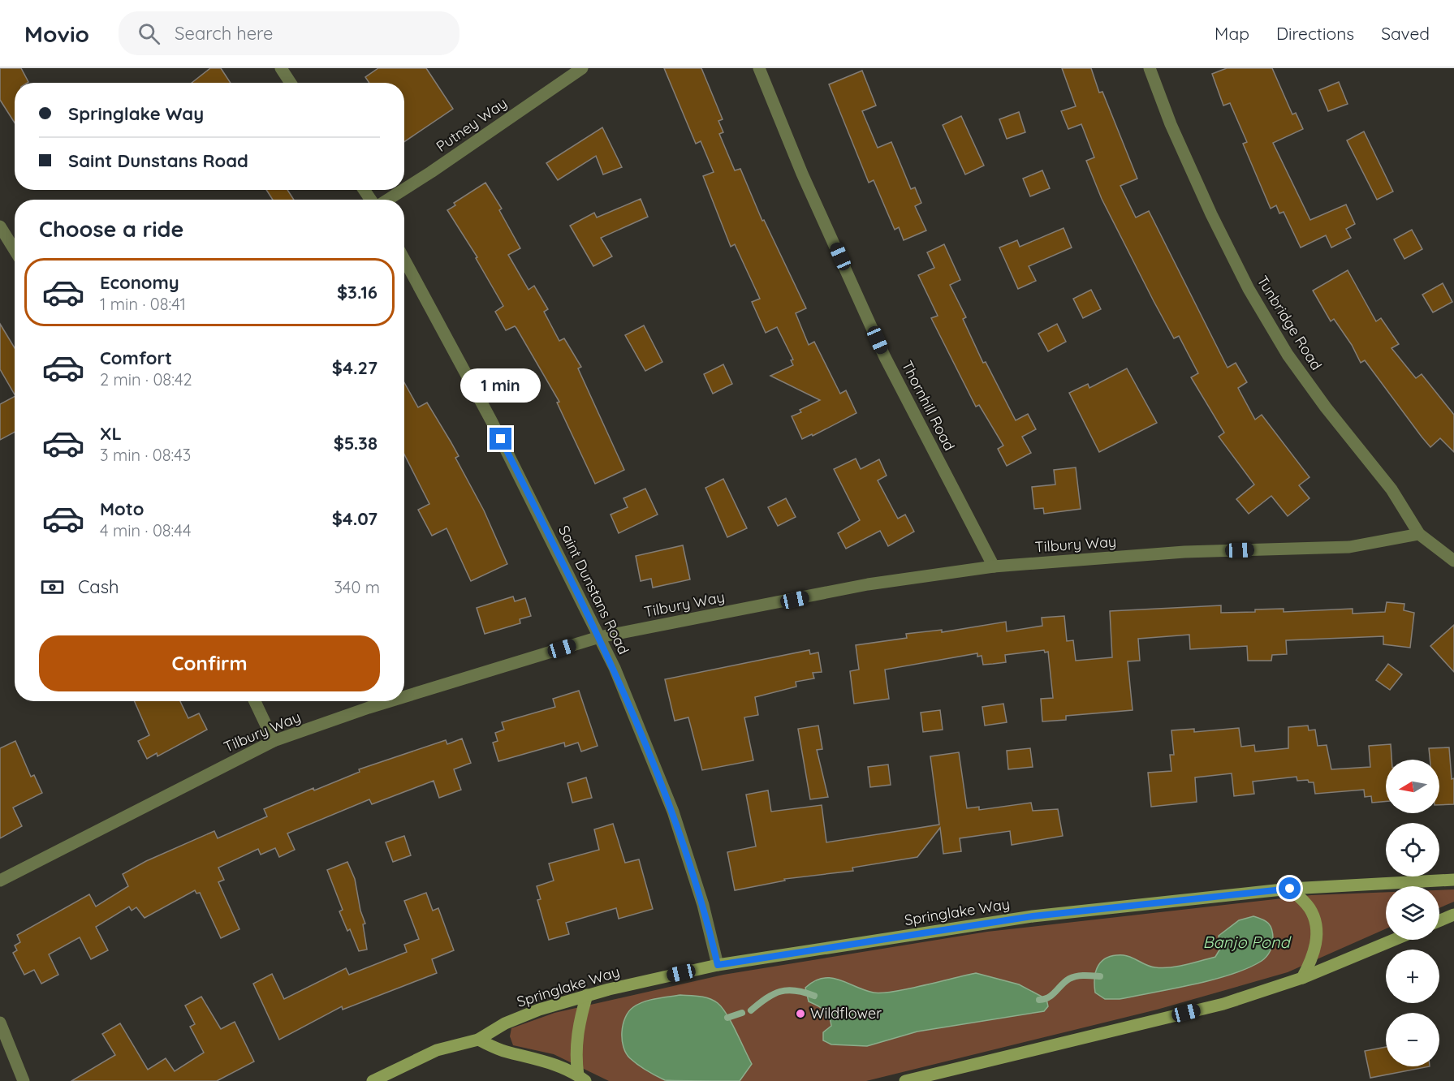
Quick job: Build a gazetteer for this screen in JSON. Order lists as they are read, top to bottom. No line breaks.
{"streets":{"street":["Putney Way","Tunbridge Road","Thornhill Road","Tilbury Way","Saint Dunstans Road","Springlake Way"]},"crossings":[["Tunbridge Road","Tilbury Way"],["Thornhill Road","Tilbury Way"],["Tilbury Way","Saint Dunstans Road"],["Saint Dunstans Road","Springlake Way"]],"water":["Banjo Pond"],"places":["Wildflower"],"north":"left","page":{"header":"Movio","search":"Search here","nav":["Map","Directions","Saved"],"banner":["Springlake Way","Saint Dunstans Road"],"heading":"Choose a ride","list":[{"name":"Economy","note":"1 min · 08:41","value":"$3.16"},{"name":"Comfort","note":"2 min · 08:42","value":"$4.27"},{"name":"XL","note":"3 min · 08:43","value":"$5.38"},{"name":"Moto","note":"4 min · 08:44","value":"$4.07"}],"bubble":"1 min","pay":["Cash","340 m"],"buttons":"Confirm","map_buttons":["+","−"]}}
